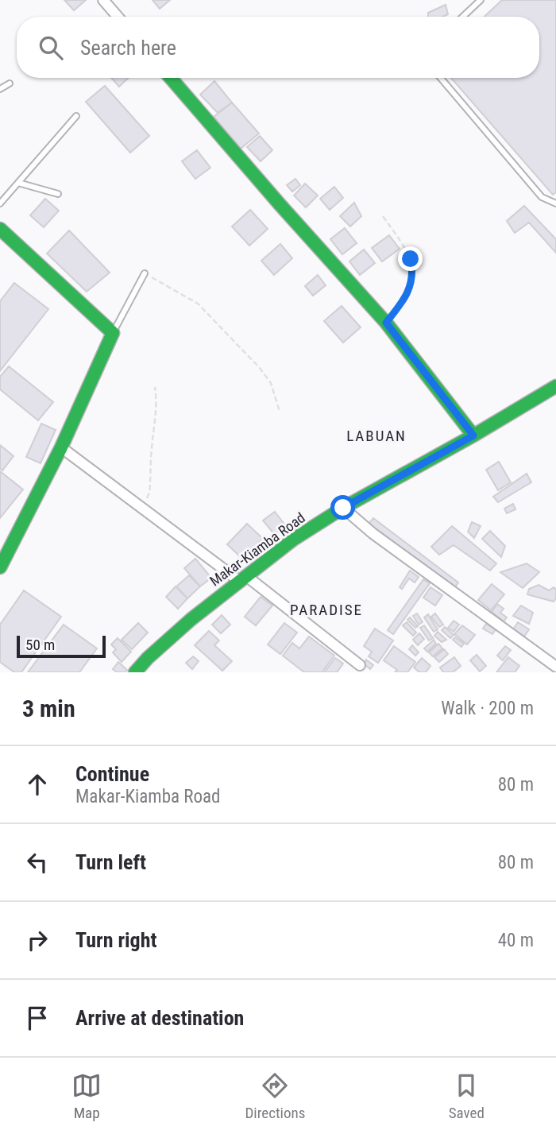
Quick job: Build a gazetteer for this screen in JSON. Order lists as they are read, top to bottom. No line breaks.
{"streets":{"street":["Makar-Kiamba Road"]},"districts":["LABUAN","PARADISE"],"scale_bar":"50 m","page":{"search":"Search here","scale":"50 m","heading":["3 min","Walk · 200 m"],"list":[["Continue","Makar-Kiamba Road","80 m"],["Turn left","80 m"],["Turn right","40 m"],"Arrive at destination"],"nav":["Map","Directions","Saved"]}}
